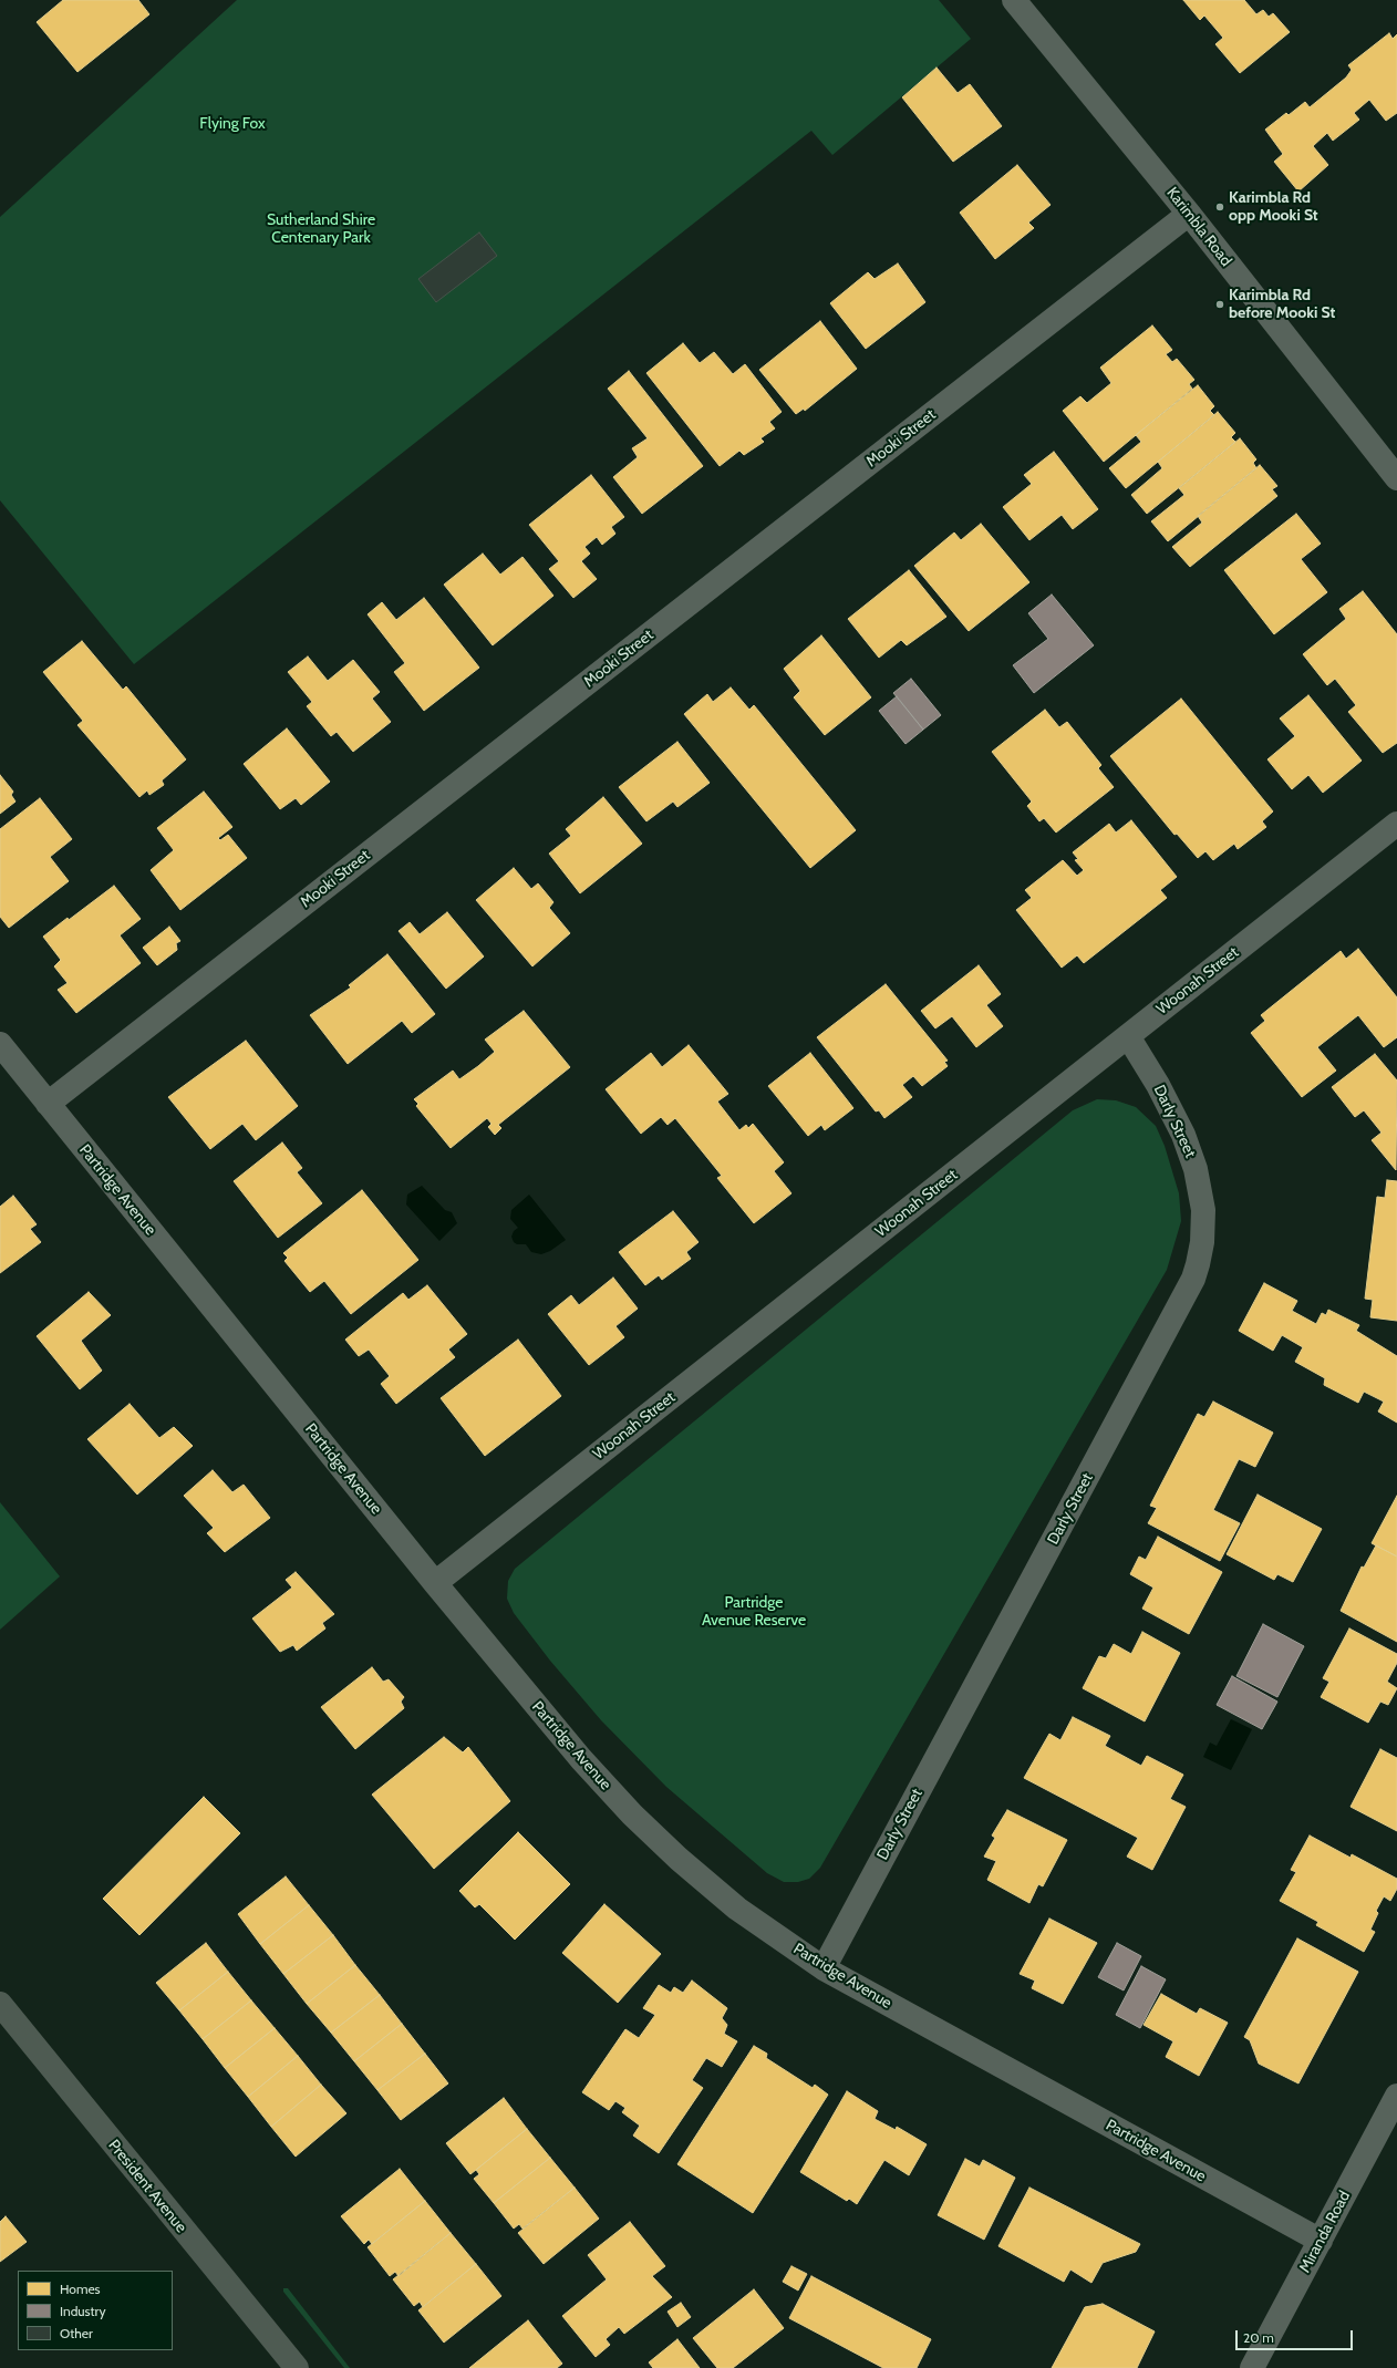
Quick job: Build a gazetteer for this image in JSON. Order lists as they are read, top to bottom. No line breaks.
{"streets":{"main road":["President Avenue"],"street":["Karimbla Road","Mooki Street","Woonah Street","Darly Street","Partridge Avenue","Miranda Road"]},"crossings":[["Karimbla Road","Mooki Street"],["Mooki Street","Partridge Avenue"],["Woonah Street","Darly Street"],["Woonah Street","Partridge Avenue"],["Darly Street","Partridge Avenue"],["Partridge Avenue","Miranda Road"]],"parks":["Flying Fox","Sutherland Shire Centenary Park","Partridge Avenue Reserve"],"places":["Karimbla Rd opp Mooki St","Karimbla Rd before Mooki St"],"legend":["Homes","Industry","Other"],"scale_bar":"20 m"}
